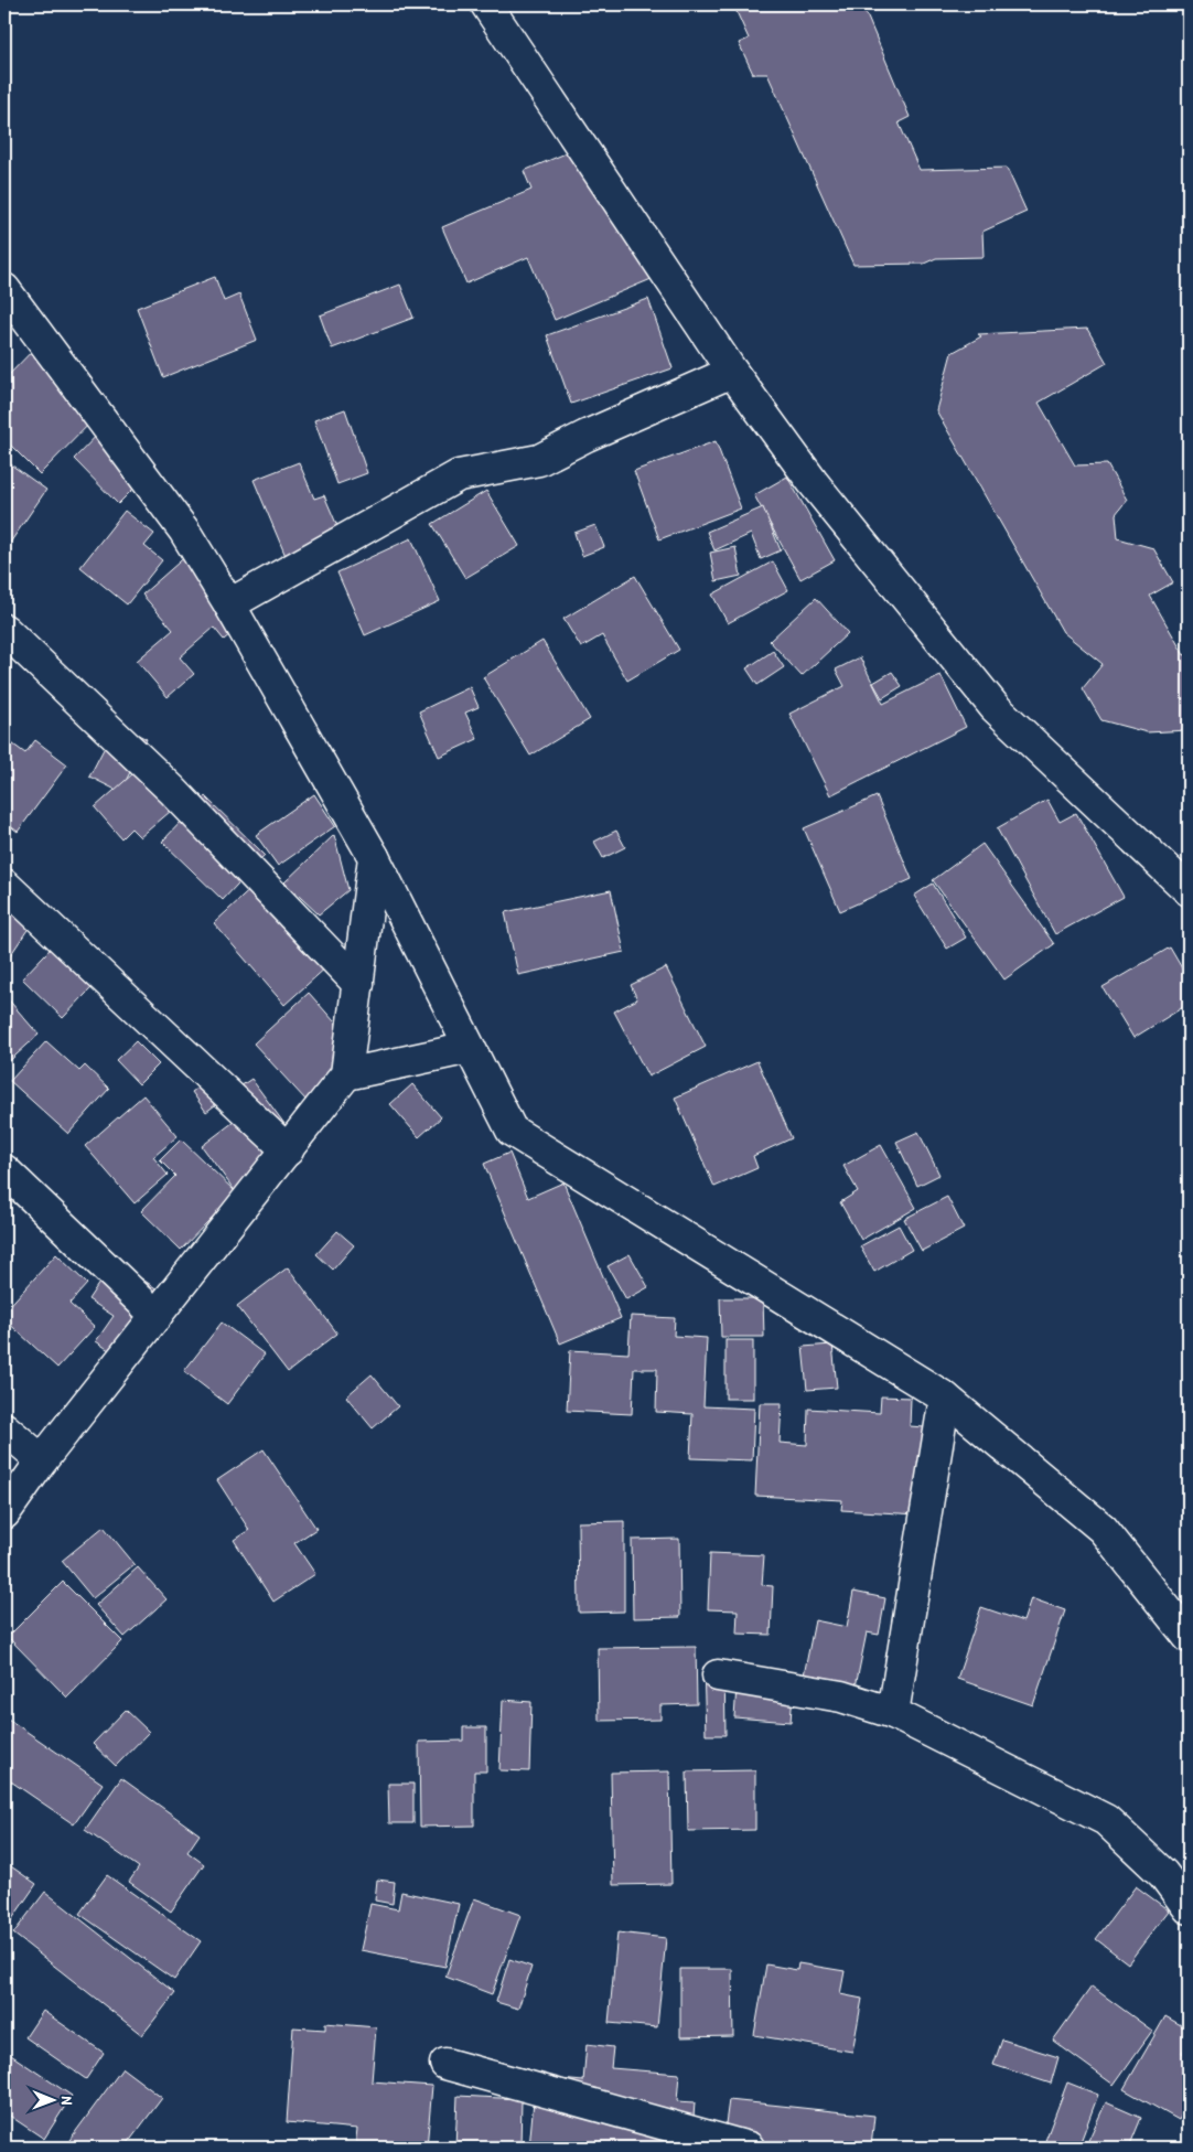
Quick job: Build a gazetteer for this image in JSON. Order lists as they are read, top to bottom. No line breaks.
{"north":"right"}
